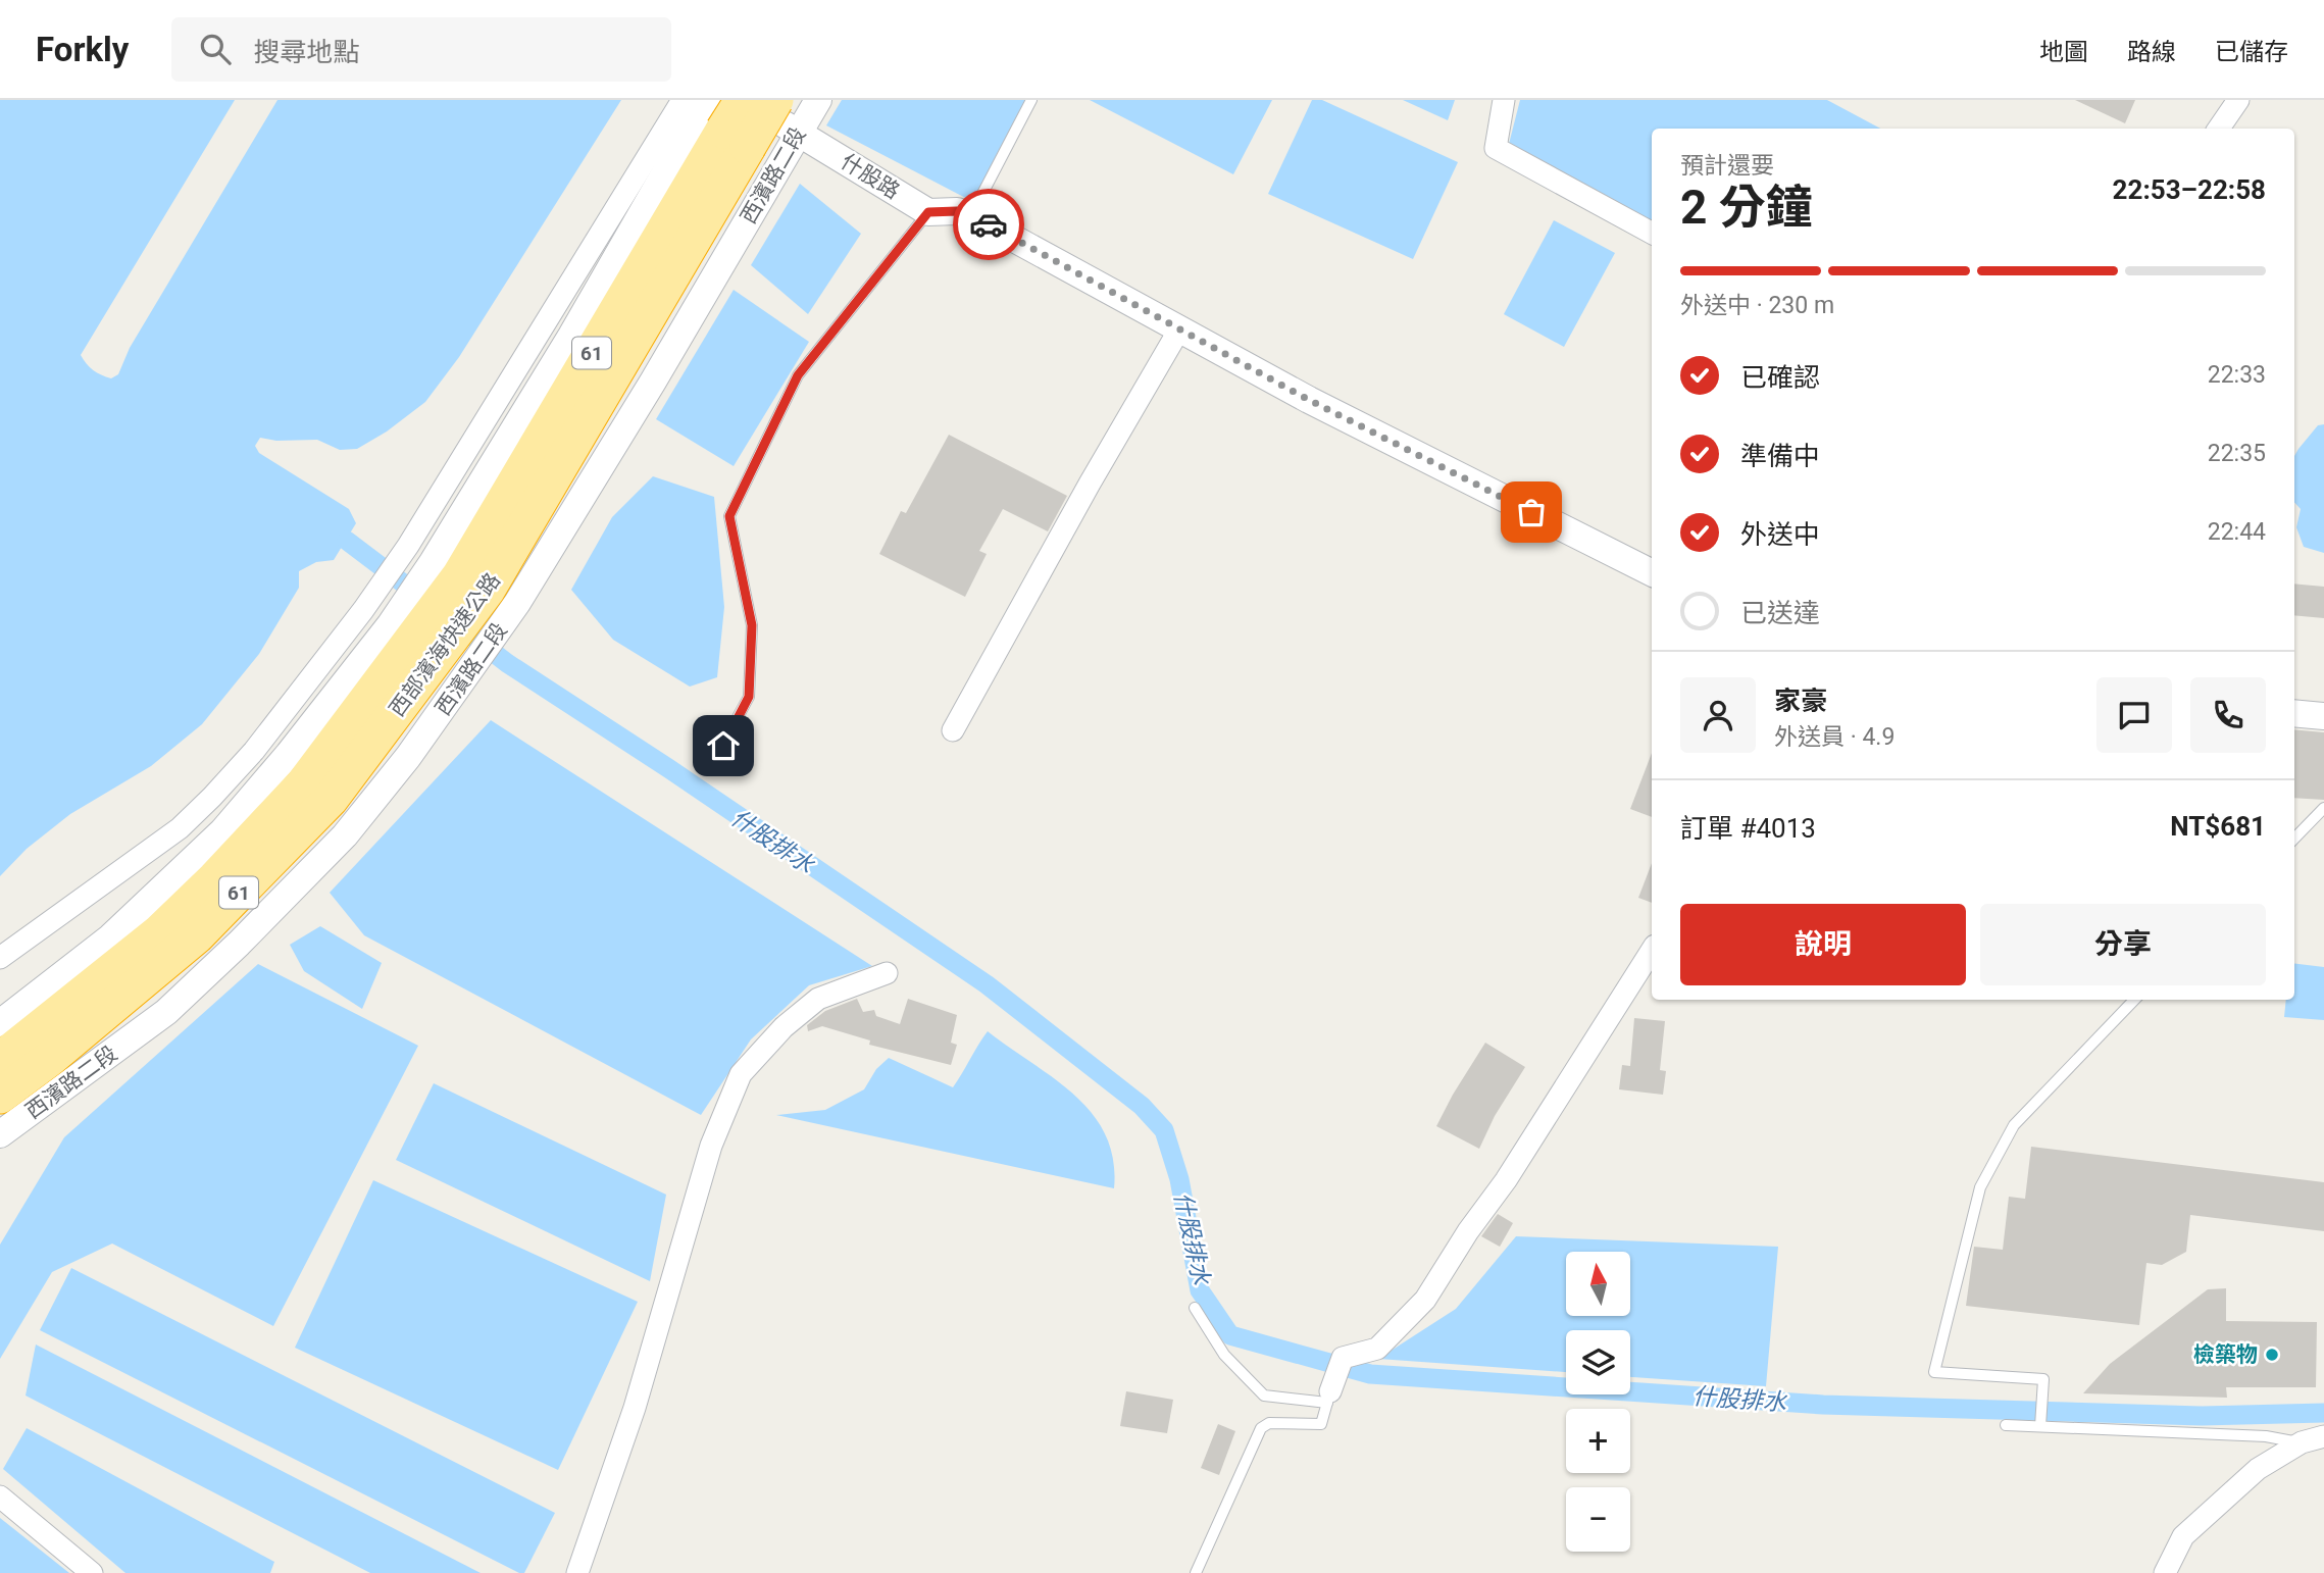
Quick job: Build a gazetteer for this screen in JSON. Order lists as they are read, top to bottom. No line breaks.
{"streets":{"highway":["61","西部濱海快速公路"],"street":["西濱路二段","什股路"]},"crossings":[["西濱路二段","什股路"],["西濱路二段","西部濱海快速公路"],["什股路","西部濱海快速公路"]],"water":["什股排水"],"places":["檢築物"],"north":"top","page":{"header":"Forkly","search":"搜尋地點","nav":["地圖","路線","已儲存"],"heading":["2 分鐘","預計還要","22:53–22:58"],"panel":["家豪","外送員 · 4.9","訂單 #4013","NT$681"],"bar":"外送中 · 230 m","list":[["已確認","22:33"],["準備中","22:35"],["外送中","22:44"],"已送達"],"buttons":["說明","分享"],"map_buttons":["+","−"]}}
